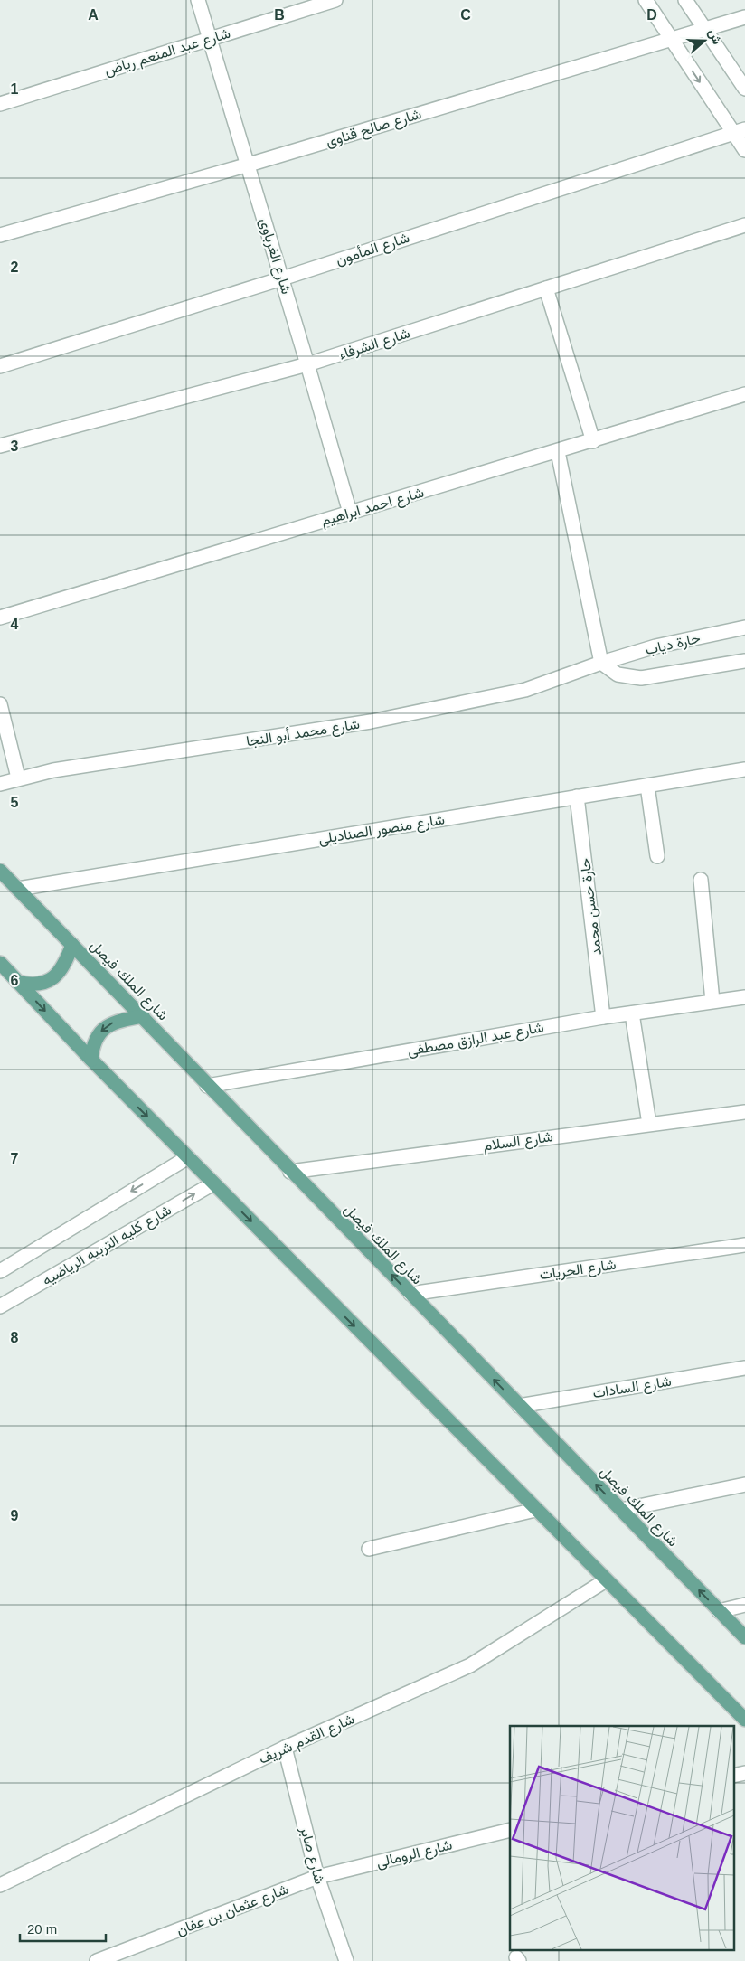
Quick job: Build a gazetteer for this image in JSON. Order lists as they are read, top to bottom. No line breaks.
{"streets":{"main road":["شارع الملك فيصل"],"street":["شارع عبد المنعم رياض","شارع صالح قناوى","شارع المأمون","شارع الغرباوى","شارع الشرفاء","شارع احمد ابراهيم","حارة دياب","شارع محمد أبو النجا","شارع منصور الصناديلى","حارة حسن محمد","شارع عبد الرازق مصطفى","شارع السلام","شارع كليه التربيه الرياضيه","شارع الحريات","شارع السادات","شارع القدم شريف","شارع الرومالى","شارع صابر","شارع عثمان بن عفان"]},"crossings":[["شارع عبد المنعم رياض","شارع الغرباوى"],["شارع صالح قناوى","شارع الغرباوى"],["شارع المأمون","شارع الغرباوى"],["شارع الغرباوى","شارع الشرفاء"],["شارع الغرباوى","شارع احمد ابراهيم"],["حارة دياب","شارع محمد أبو النجا"],["شارع منصور الصناديلى","حارة حسن محمد"],["شارع منصور الصناديلى","شارع الملك فيصل"],["حارة حسن محمد","شارع عبد الرازق مصطفى"],["شارع الملك فيصل","شارع عبد الرازق مصطفى"],["شارع الملك فيصل","شارع السلام"],["شارع الملك فيصل","شارع الحريات"],["شارع الملك فيصل","شارع السادات"],["شارع القدم شريف","شارع صابر"],["شارع الرومالى","شارع صابر"],["شارع الرومالى","شارع عثمان بن عفان"],["شارع صابر","شارع عثمان بن عفان"]],"scale_bar":"20 m","north":"right","grid":{"columns":["A","B","C","D"],"rows":["1","2","3","4","5","6","7","8","9"]}}
